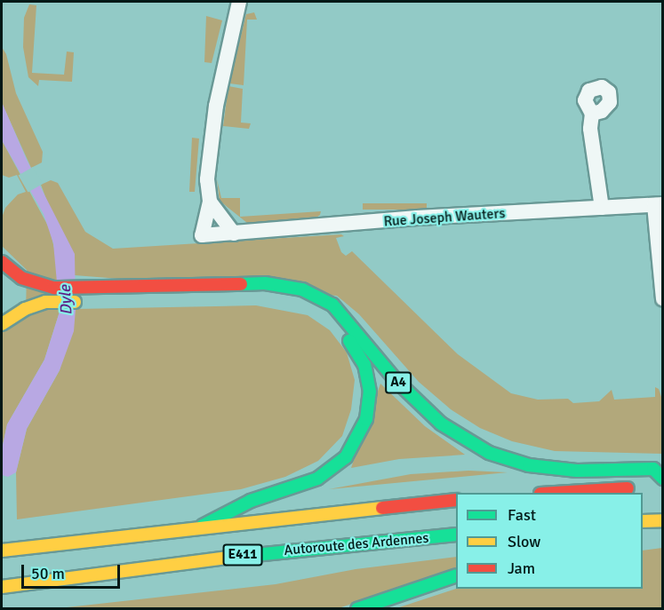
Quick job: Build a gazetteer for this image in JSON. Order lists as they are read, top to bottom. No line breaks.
{"streets":{"highway":["A4","Autoroute des Ardennes","E411"],"street":["Rue Joseph Wauters"]},"crossings":[["A4","E411"]],"water":["Dyle"],"legend":["Fast","Slow","Jam"],"scale_bar":"50 m"}
